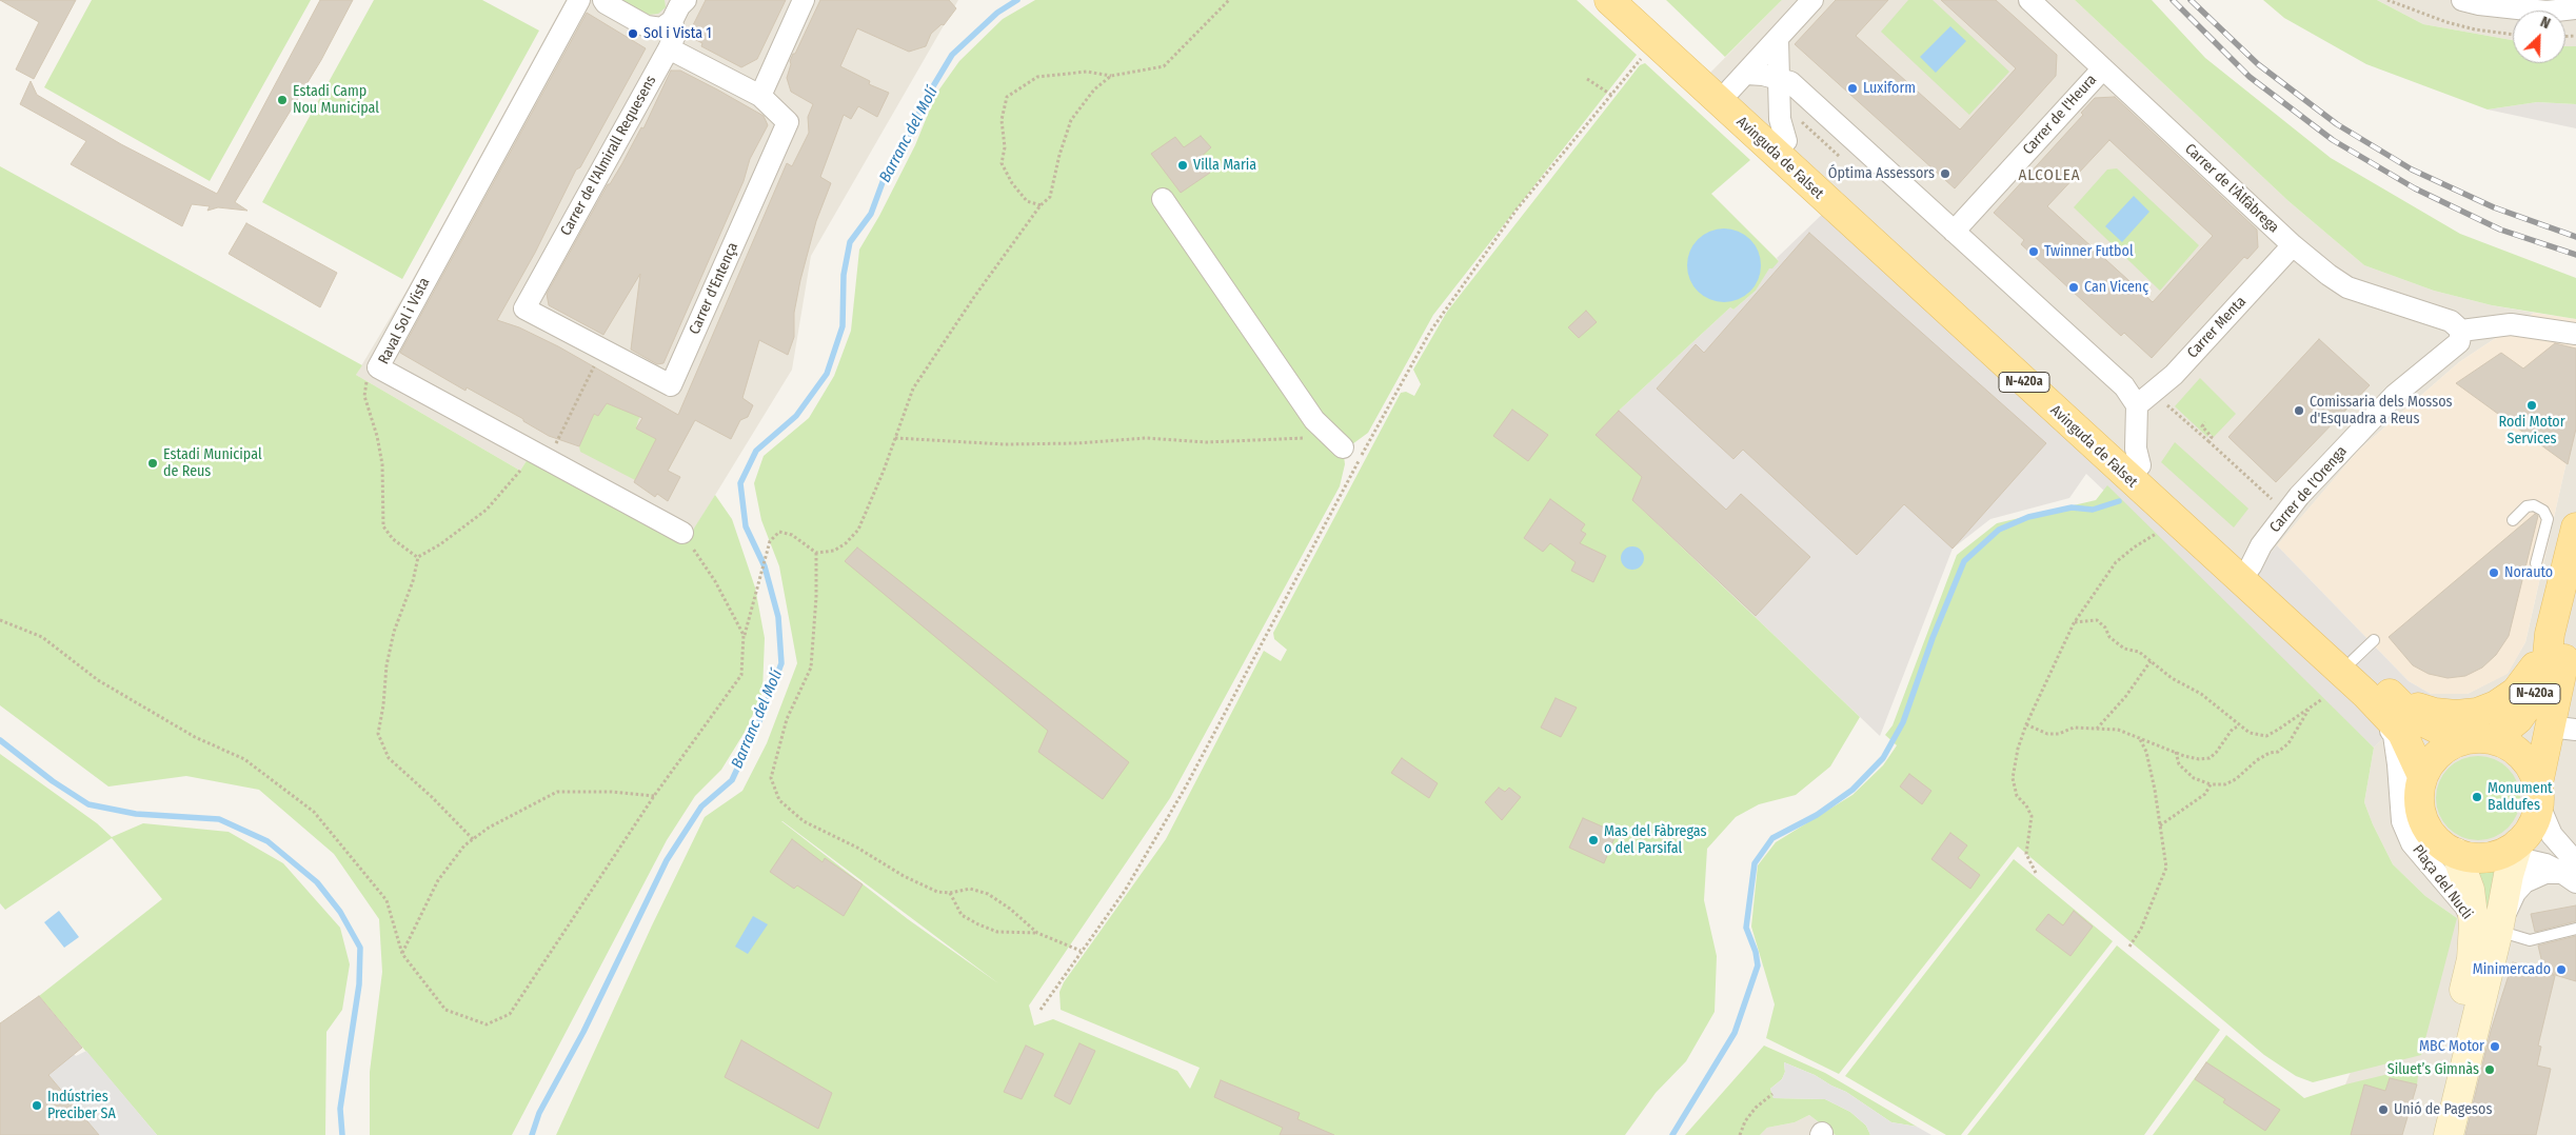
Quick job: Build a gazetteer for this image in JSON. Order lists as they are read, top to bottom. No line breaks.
{"streets":{"main road":["Avinguda de Falset","N-420a","Plaça del Nucli"],"street":["Carrer de l'Heura","Carrer de l'Almirall Requesens","Carrer de l'Àlfàbrega","Carrer d'Entença","Raval Sol i Vista","Carrer Menta","Carrer de l'Orenga"]},"crossings":[["Carrer de l'Heura","Carrer de l'Àlfàbrega"],["Carrer de l'Almirall Requesens","Carrer d'Entença"],["Avinguda de Falset","Carrer Menta"],["Avinguda de Falset","N-420a"],["Avinguda de Falset","Carrer de l'Orenga"],["Avinguda de Falset","Plaça del Nucli"],["Carrer de l'Àlfàbrega","Carrer Menta"],["Carrer de l'Àlfàbrega","Carrer de l'Orenga"],["N-420a","Plaça del Nucli"]],"districts":["ALCOLEA"],"water":["Barranc del Molí"],"places":["Sol i Vista 1","Luxiform","Estadi Camp Nou Municipal","Villa Maria","Óptima Assessors","Twinner Futbol","Can Vicenç","Rodi Motor Services","Comissaria dels Mossos d'Esquadra a Reus","Estadi Municipal de Reus","Norauto","Monument Baldufes","Mas del Fàbregas o del Parsifal","Minimercado","MBC Motor","Siluet’s Gimnàs","Indústries Preciber SA","Unió de Pagesos"],"north":"top right"}
